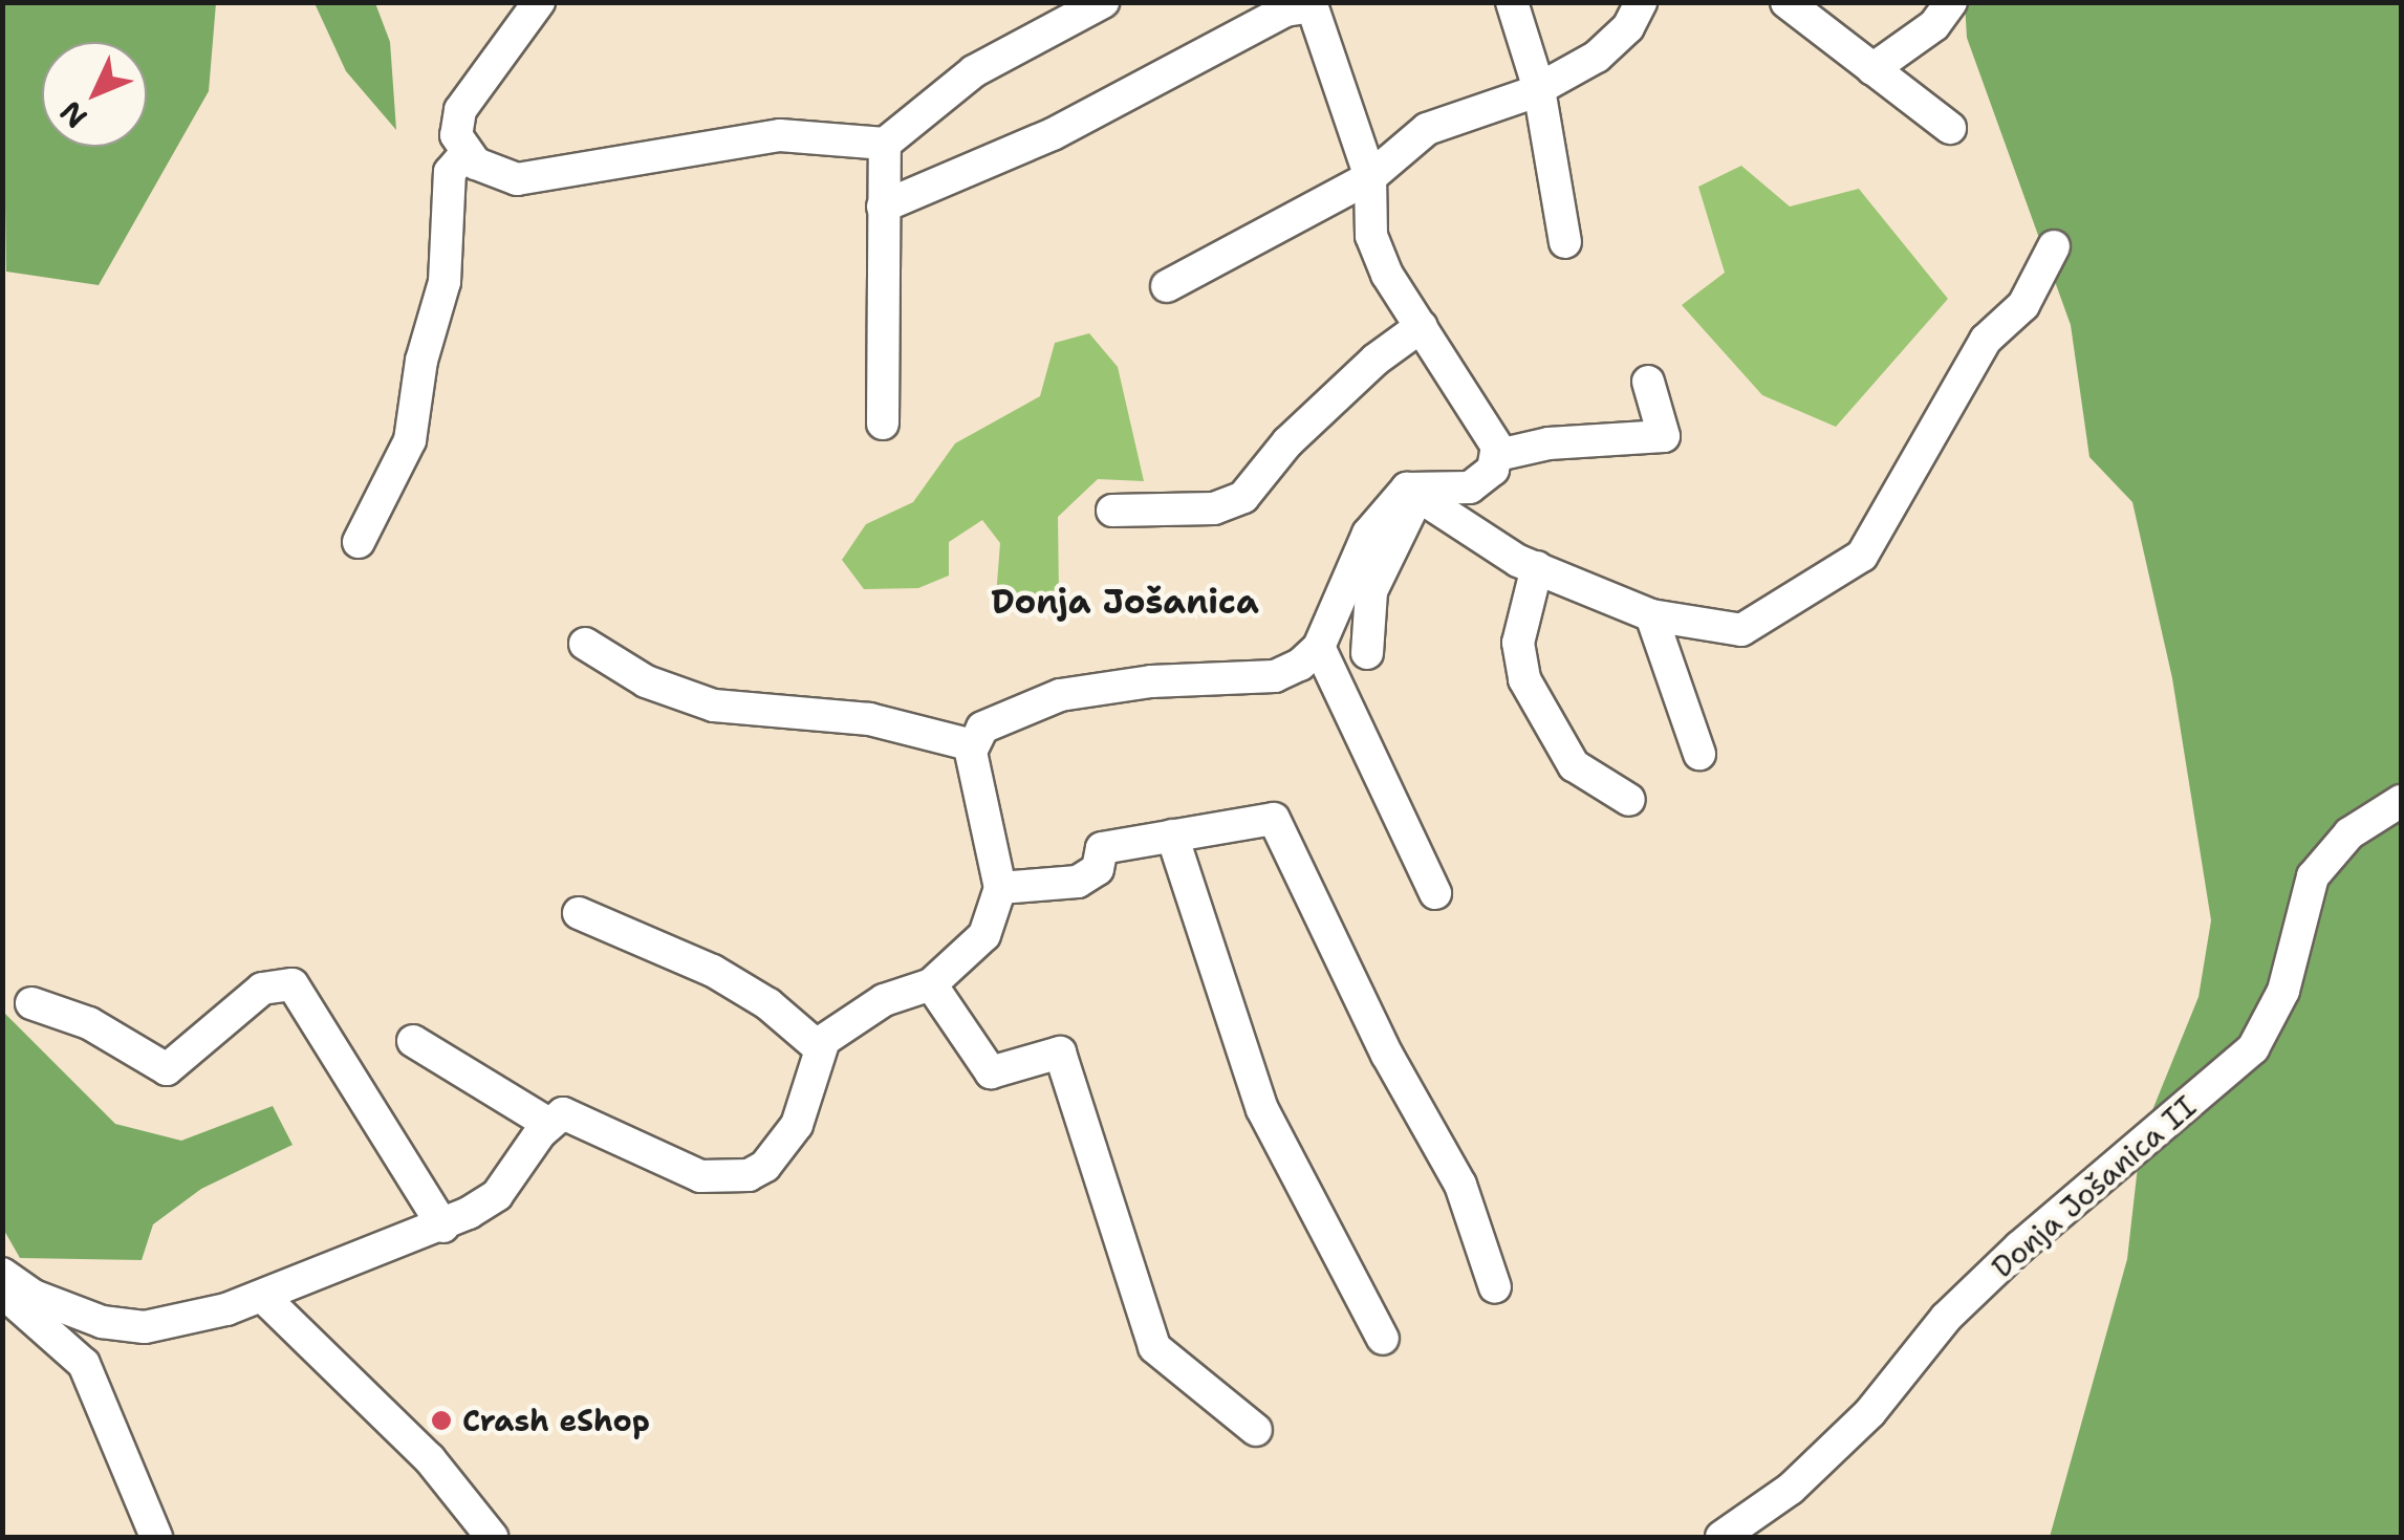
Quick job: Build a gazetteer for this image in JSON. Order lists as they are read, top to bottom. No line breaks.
{"streets":{"street":["Donja Jošanica II"]},"districts":["Donja Jošanica"],"places":["Crash eShop"],"north":"bottom left"}
